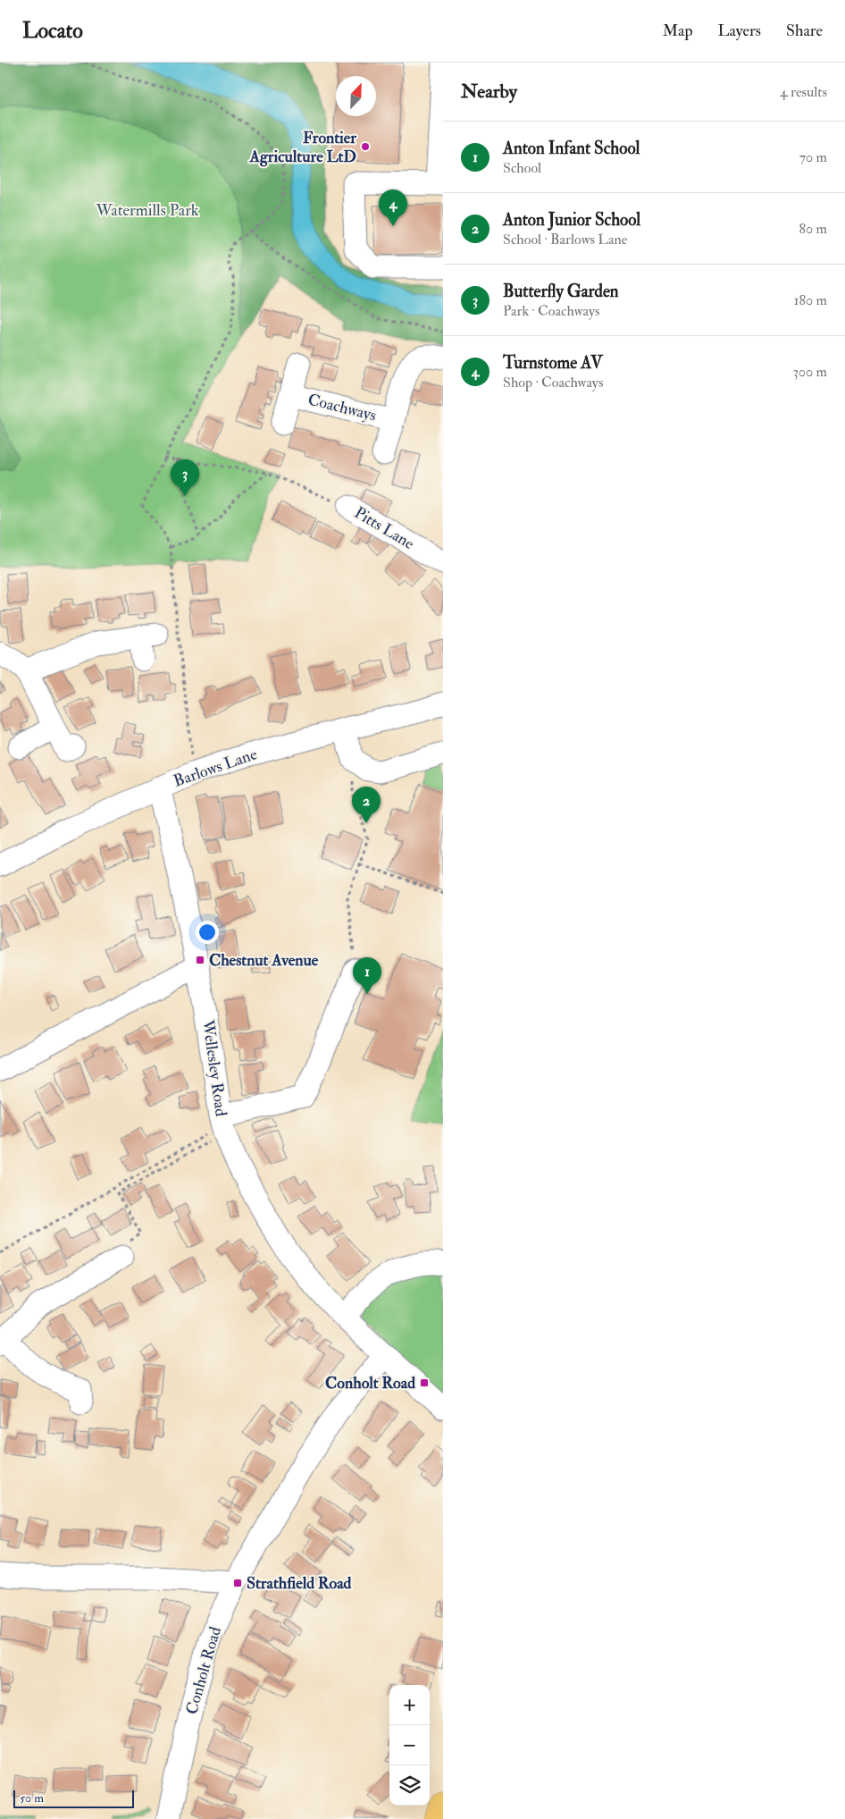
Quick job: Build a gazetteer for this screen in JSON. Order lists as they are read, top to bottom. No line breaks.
{"streets":{"street":["Coachways","Pitts Lane","Barlows Lane","Wellesley Road","Conholt Road"]},"crossings":[["Barlows Lane","Wellesley Road"],["Wellesley Road","Conholt Road"]],"parks":["Watermills Park"],"places":{"other":["Frontier Agriculture LtD"],"transit":["Chestnut Avenue","Conholt Road","Strathfield Road"]},"scale_bar":"50 m","north":"top right","page":{"header":"Locato","nav":["Map","Layers","Share"],"heading":["Nearby","4 results"],"list":[{"mark":"1","name":"Anton Infant School","note":"School","value":"70 m"},{"mark":"2","name":"Anton Junior School","note":"School · Barlows Lane","value":"80 m"},{"mark":"3","name":"Butterfly Garden","note":"Park · Coachways","value":"180 m"},{"mark":"4","name":"Turnstome AV","note":"Shop · Coachways","value":"300 m"}],"pins":["4","3","2","1"],"map_buttons":["+","−"],"scale":"50 m"}}
